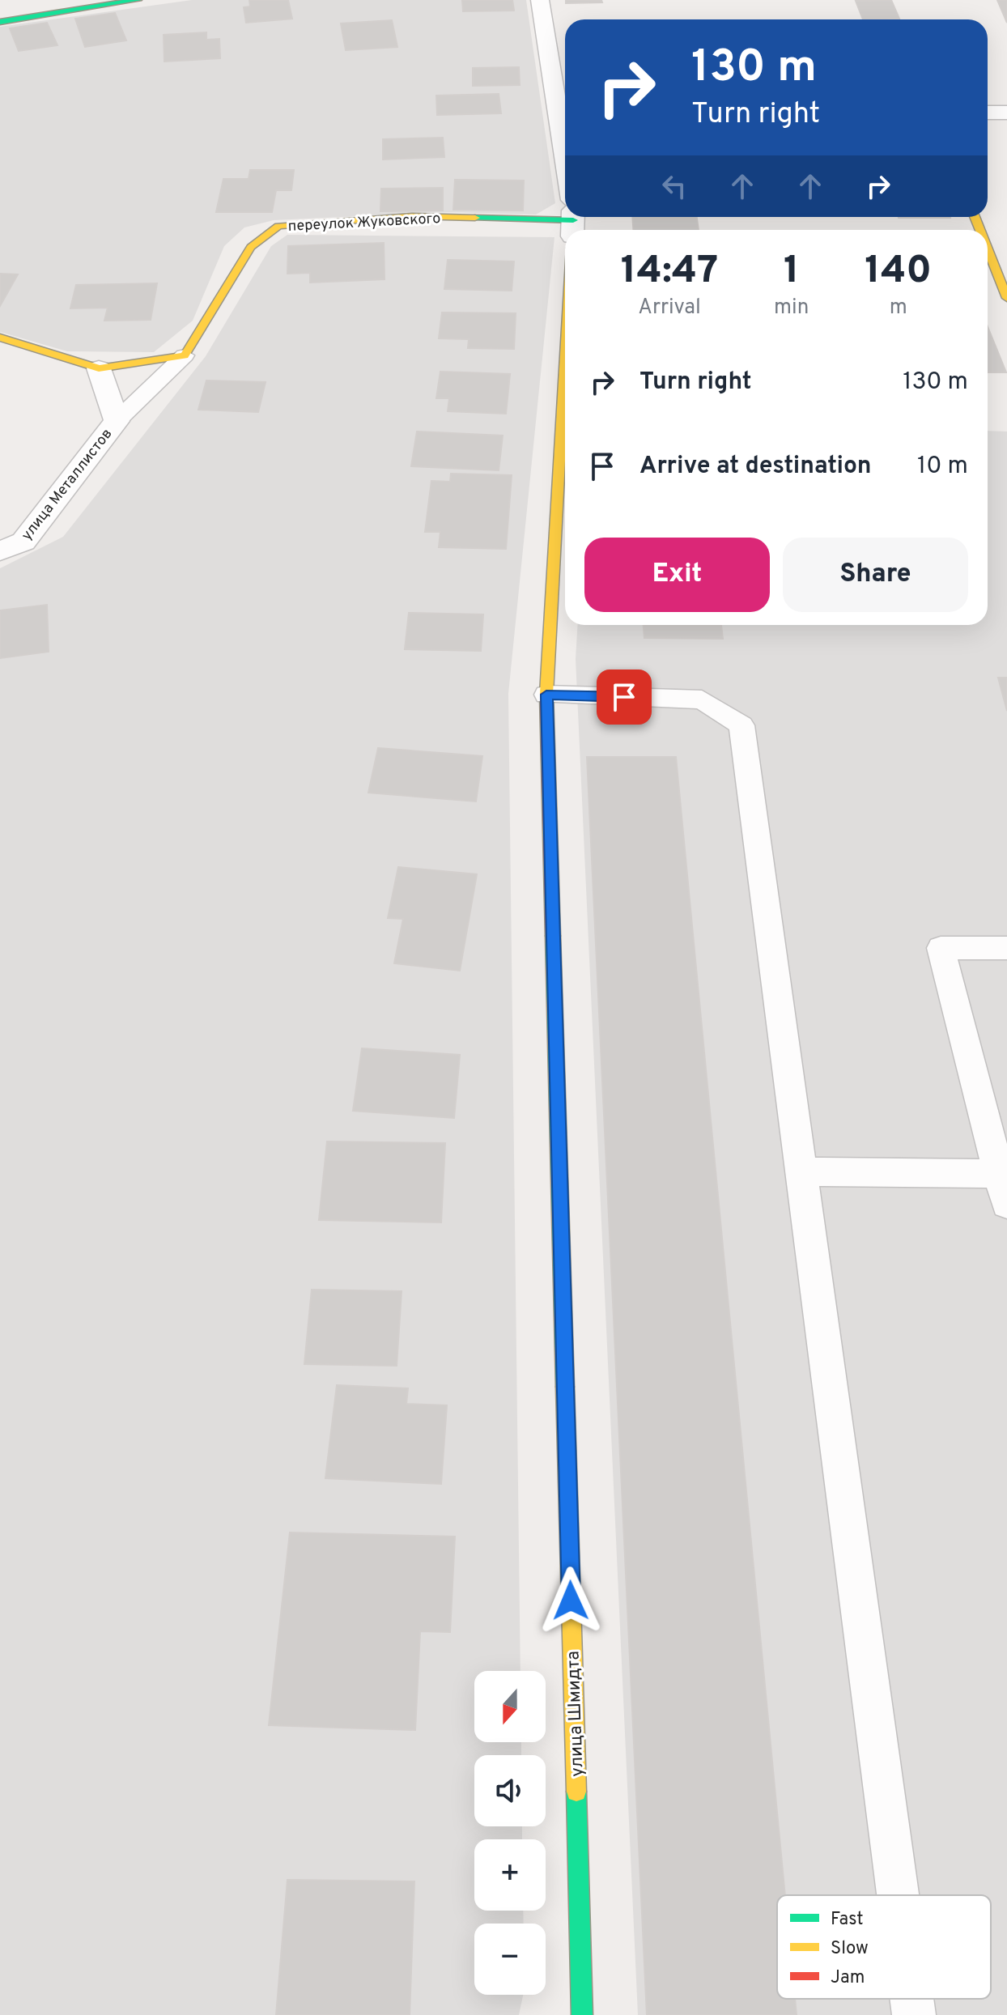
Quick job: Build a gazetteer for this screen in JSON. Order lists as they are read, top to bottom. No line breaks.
{"streets":{"street":["переулок Жуковского","улица Металлистов","улица Шмидта"]},"legend":["Fast","Slow","Jam"],"north":"bottom","page":{"turn":["130 m","Turn right"],"eta":["14:47","Arrival","1","min","140","m"],"list":[{"name":"Turn right","value":"130 m"},{"name":"Arrive at destination","value":"10 m"}],"buttons":["Exit","Share"],"map_buttons":["+","−"]}}
